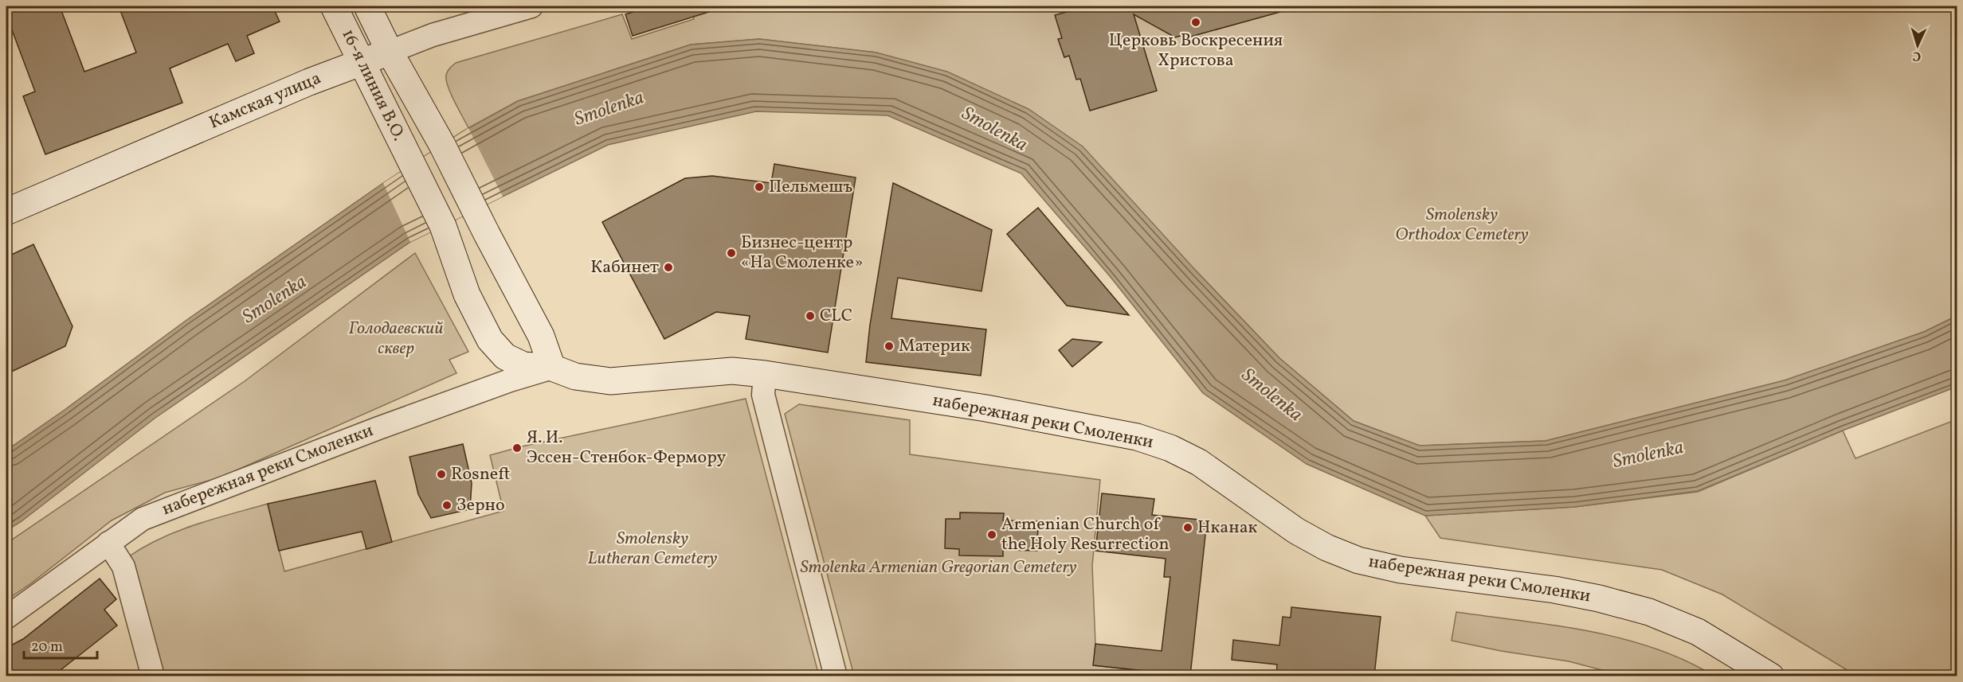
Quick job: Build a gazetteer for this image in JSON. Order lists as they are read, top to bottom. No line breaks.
{"streets":{"main road":["16-я линия В.О.","Камская улица","набережная реки Смоленки"]},"crossings":[["16-я линия В.О.","Камская улица"],["16-я линия В.О.","набережная реки Смоленки"]],"water":["Smolenka"],"parks":["Smolensky Orthodox Cemetery","Голодаевский сквер","Smolensky Lutheran Cemetery","Smolenka Armenian Gregorian Cemetery"],"places":["Церковь Воскресения Христова","Пельмешъ","Бизнес-центр «На Смоленке»","Кабинет","CLC","Материк","Я. И. Эссен-Стенбок-Фермору","Rosneft","Зерно","Нканак","Armenian Church of the Holy Resurrection"],"scale_bar":"20 m","north":"bottom"}
